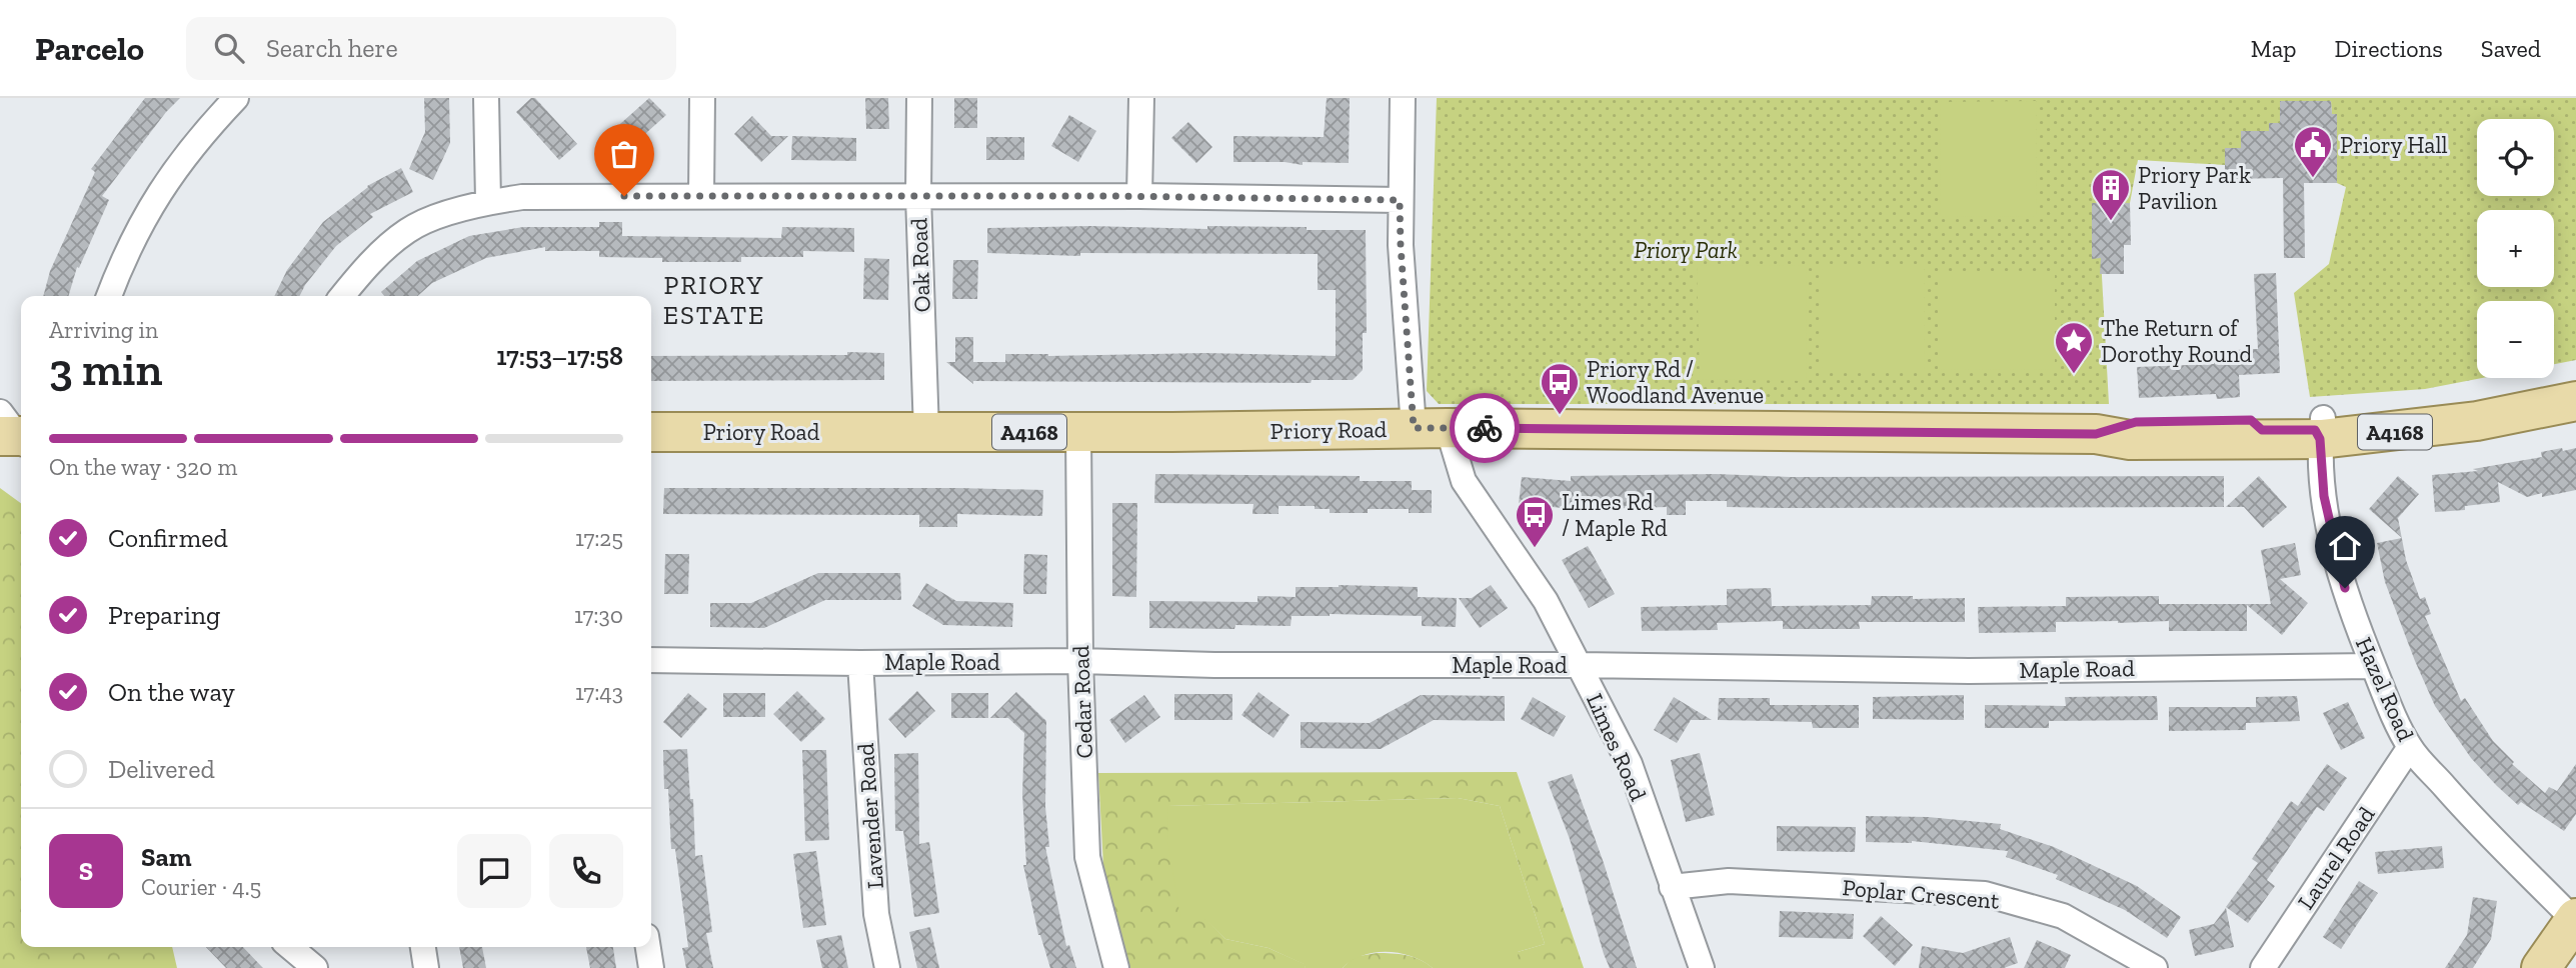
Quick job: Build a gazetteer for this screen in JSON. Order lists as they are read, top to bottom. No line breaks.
{"streets":{"main road":["Priory Road","A4168"],"street":["Oak Road","Maple Road","Hazel Road","Cedar Road","Limes Road","Lavender Road","Laurel Road","Poplar Crescent"]},"crossings":[["Oak Road","Priory Road"],["Priory Road","Hazel Road"],["Priory Road","Cedar Road"],["Priory Road","Limes Road"],["Maple Road","Hazel Road"],["Maple Road","Cedar Road"],["Maple Road","Limes Road"],["Maple Road","Lavender Road"],["Hazel Road","Laurel Road"],["Limes Road","Poplar Crescent"]],"districts":["PRIORY ESTATE"],"parks":["Priory Park"],"places":{"public building":["Priory Hall"],"building":["Priory Park Pavilion"],"place":["The Return of Dorothy Round"],"bus stop":["Priory Rd / Woodland Avenue","Limes Rd / Maple Rd"]},"page":{"header":"Parcelo","search":"Search here","nav":["Map","Directions","Saved"],"map_buttons":["+","−"],"heading":["3 min","Arriving in","17:53–17:58"],"panel":["Sam","Courier · 4.5"],"bar":"On the way · 320 m","list":[["Confirmed","17:25"],["Preparing","17:30"],["On the way","17:43"],"Delivered"],"round":"S"}}
